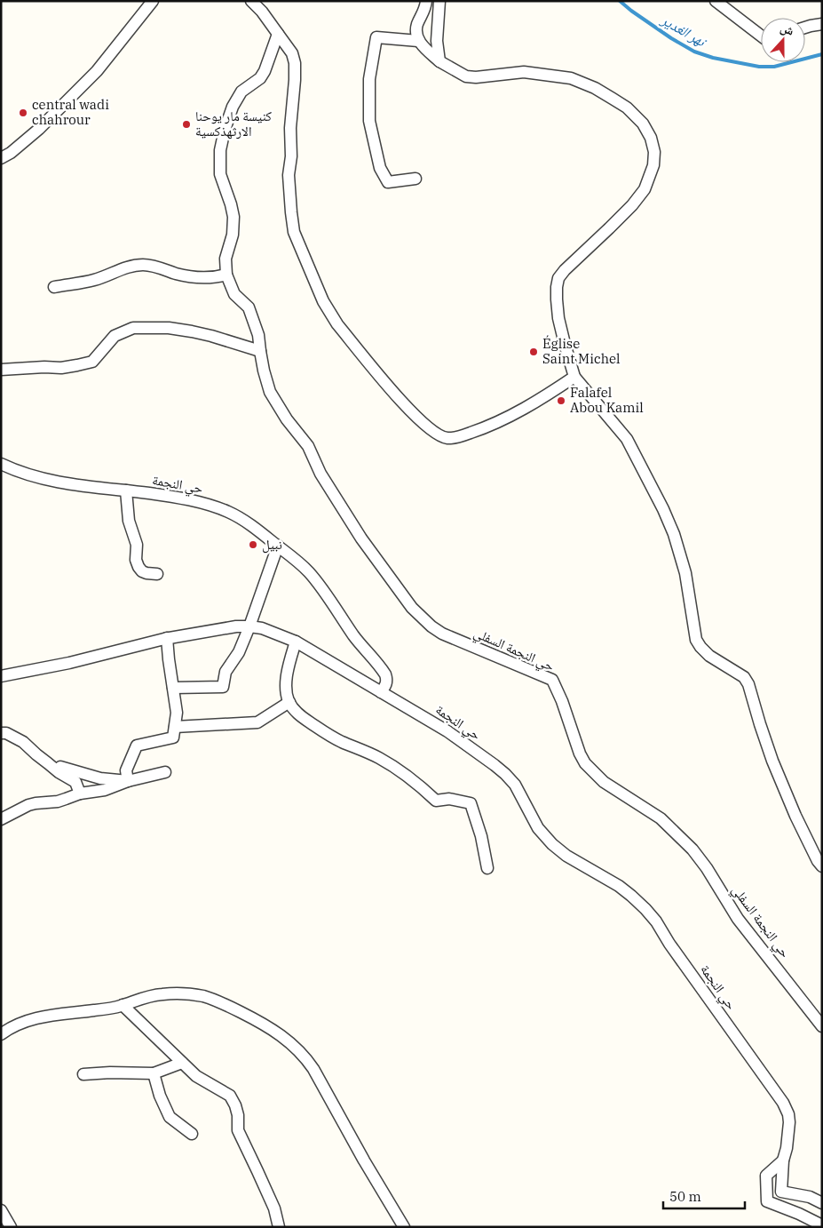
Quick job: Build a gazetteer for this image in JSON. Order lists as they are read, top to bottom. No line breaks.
{"streets":{"street":["حي النجمة","حي النجمة السفلي"]},"water":["نهر الغدير"],"places":["central wadi chahrour","كنيسة مار يوحنا الارثهذكسية","Église Saint Michel","Falafel Abou Kamil","نبيل"],"scale_bar":"50 m","north":"top"}
